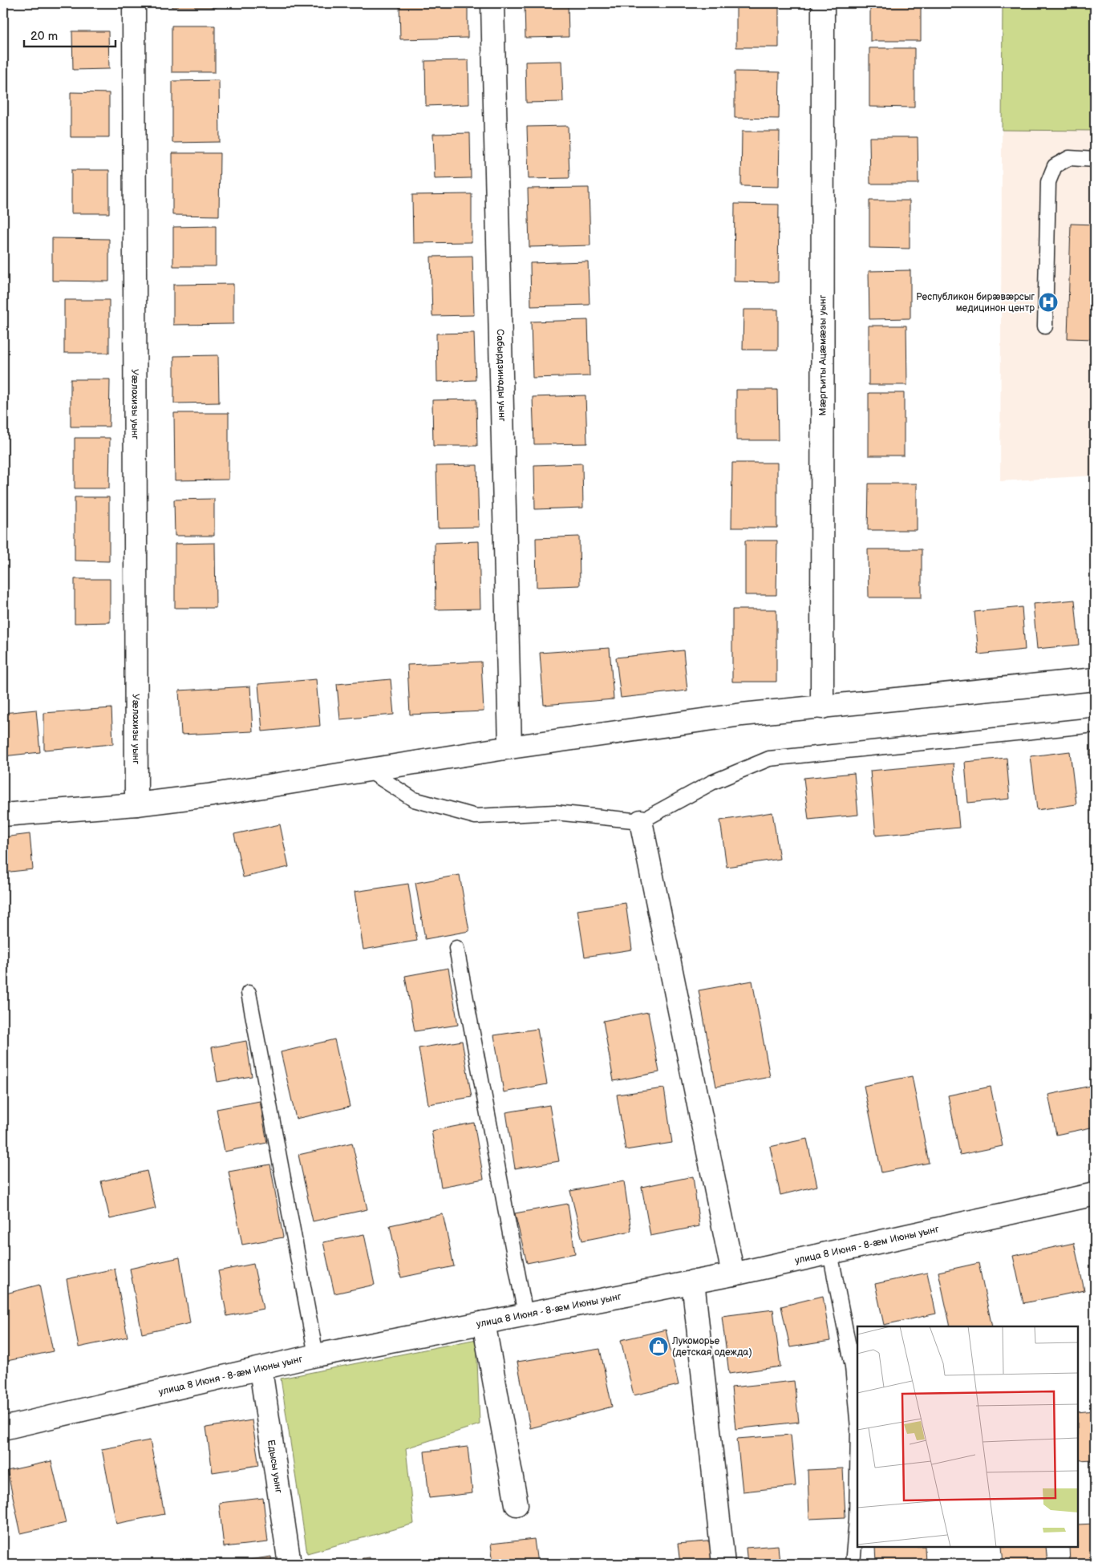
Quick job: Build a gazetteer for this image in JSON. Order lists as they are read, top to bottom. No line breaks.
{"streets":{"main road":["Мӕргъиты Ацӕмӕзы уынг","Сабырдзинады уынг","Уӕлахизы уынг","улица 8 Июня - 8-ӕм Июны уынг","Едысы уынг"]},"crossings":[["улица 8 Июня - 8-ӕм Июны уынг","Едысы уынг"]],"places":{"hospital":["Республикон бирæвæрсыг медицинон центр"],"shop":["Лукоморье (детская одежда)"]},"scale_bar":"20 m"}
